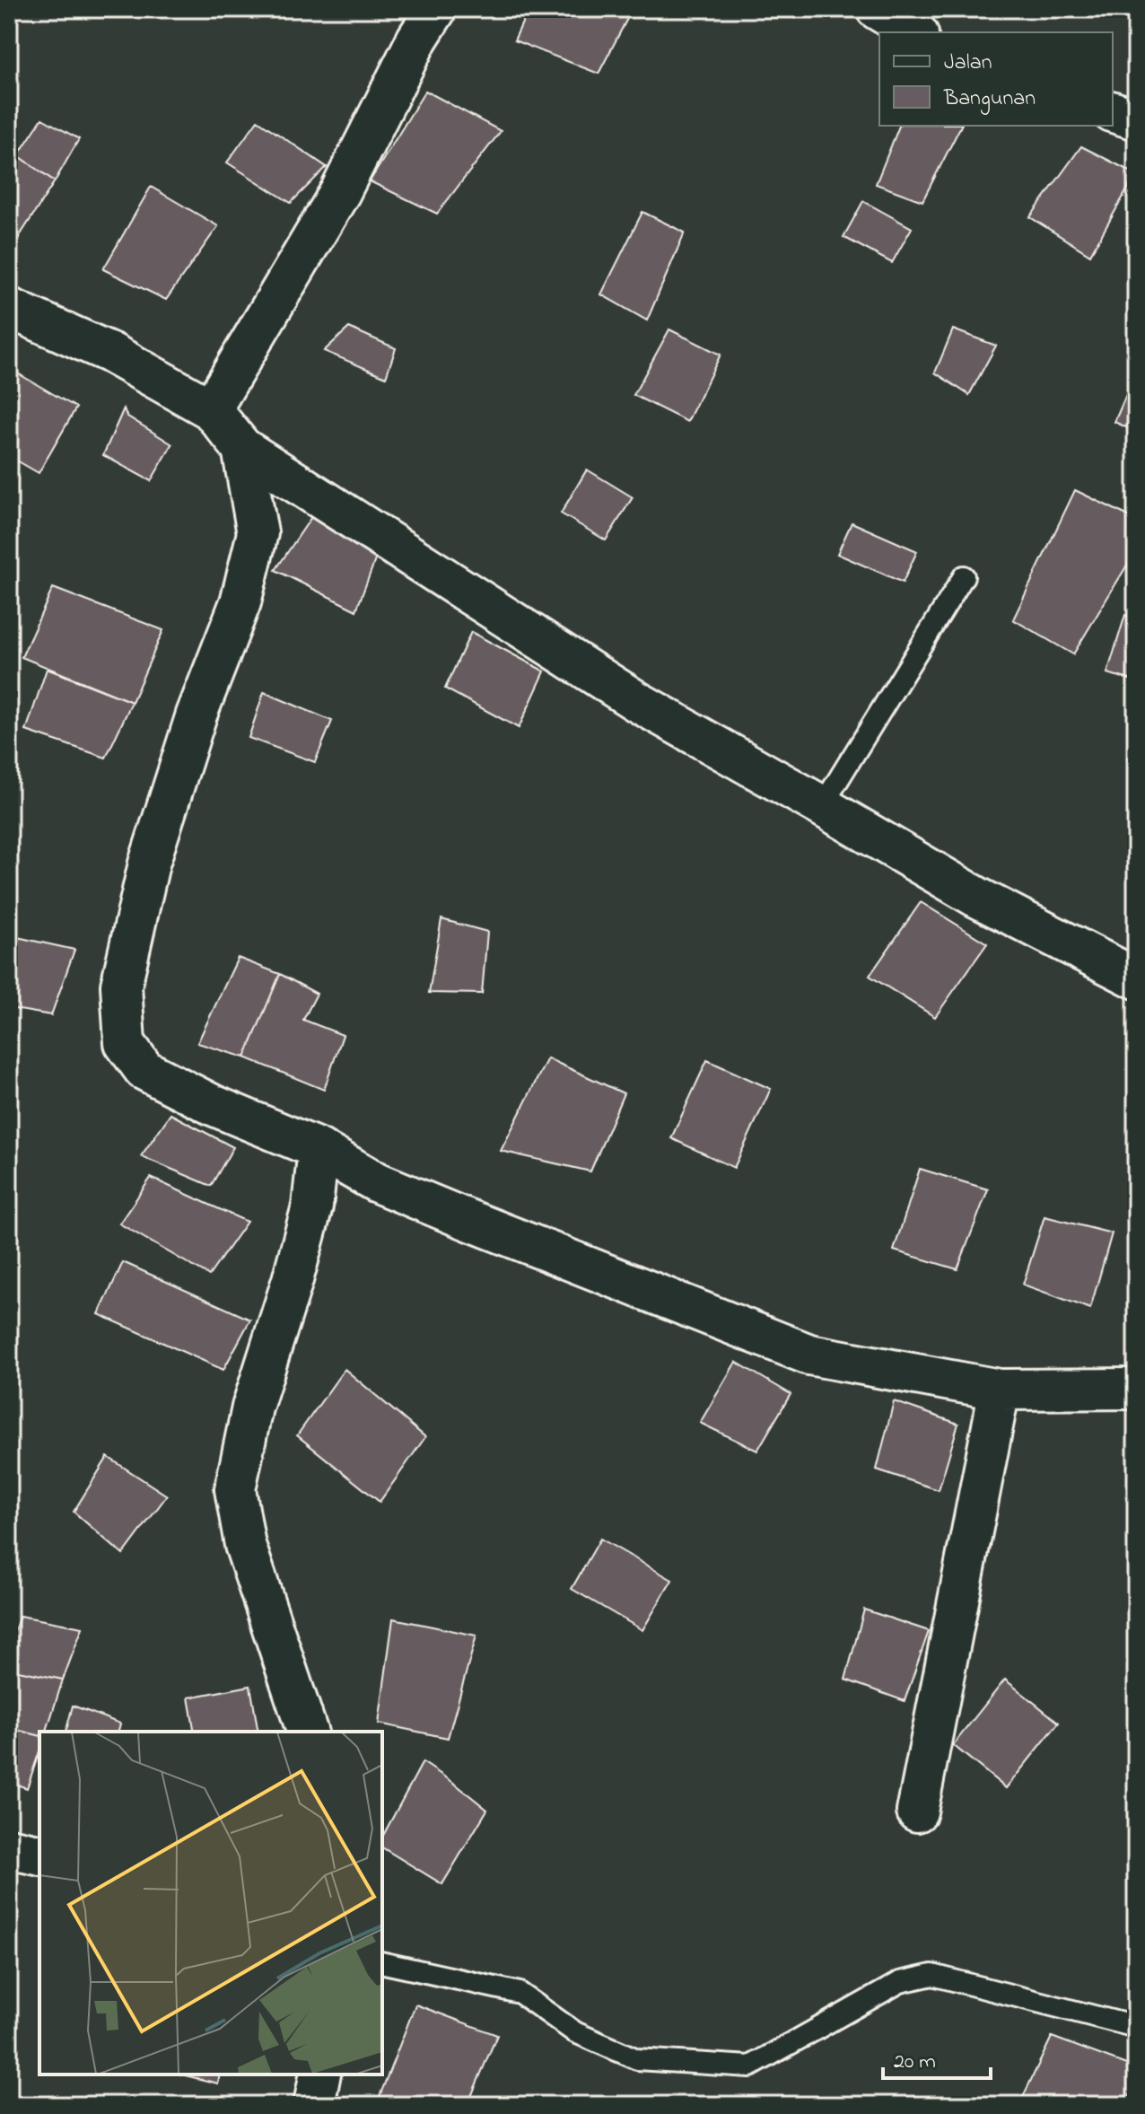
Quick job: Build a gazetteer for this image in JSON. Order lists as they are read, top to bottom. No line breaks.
{"legend":["Jalan","Bangunan"],"scale_bar":"20 m"}
